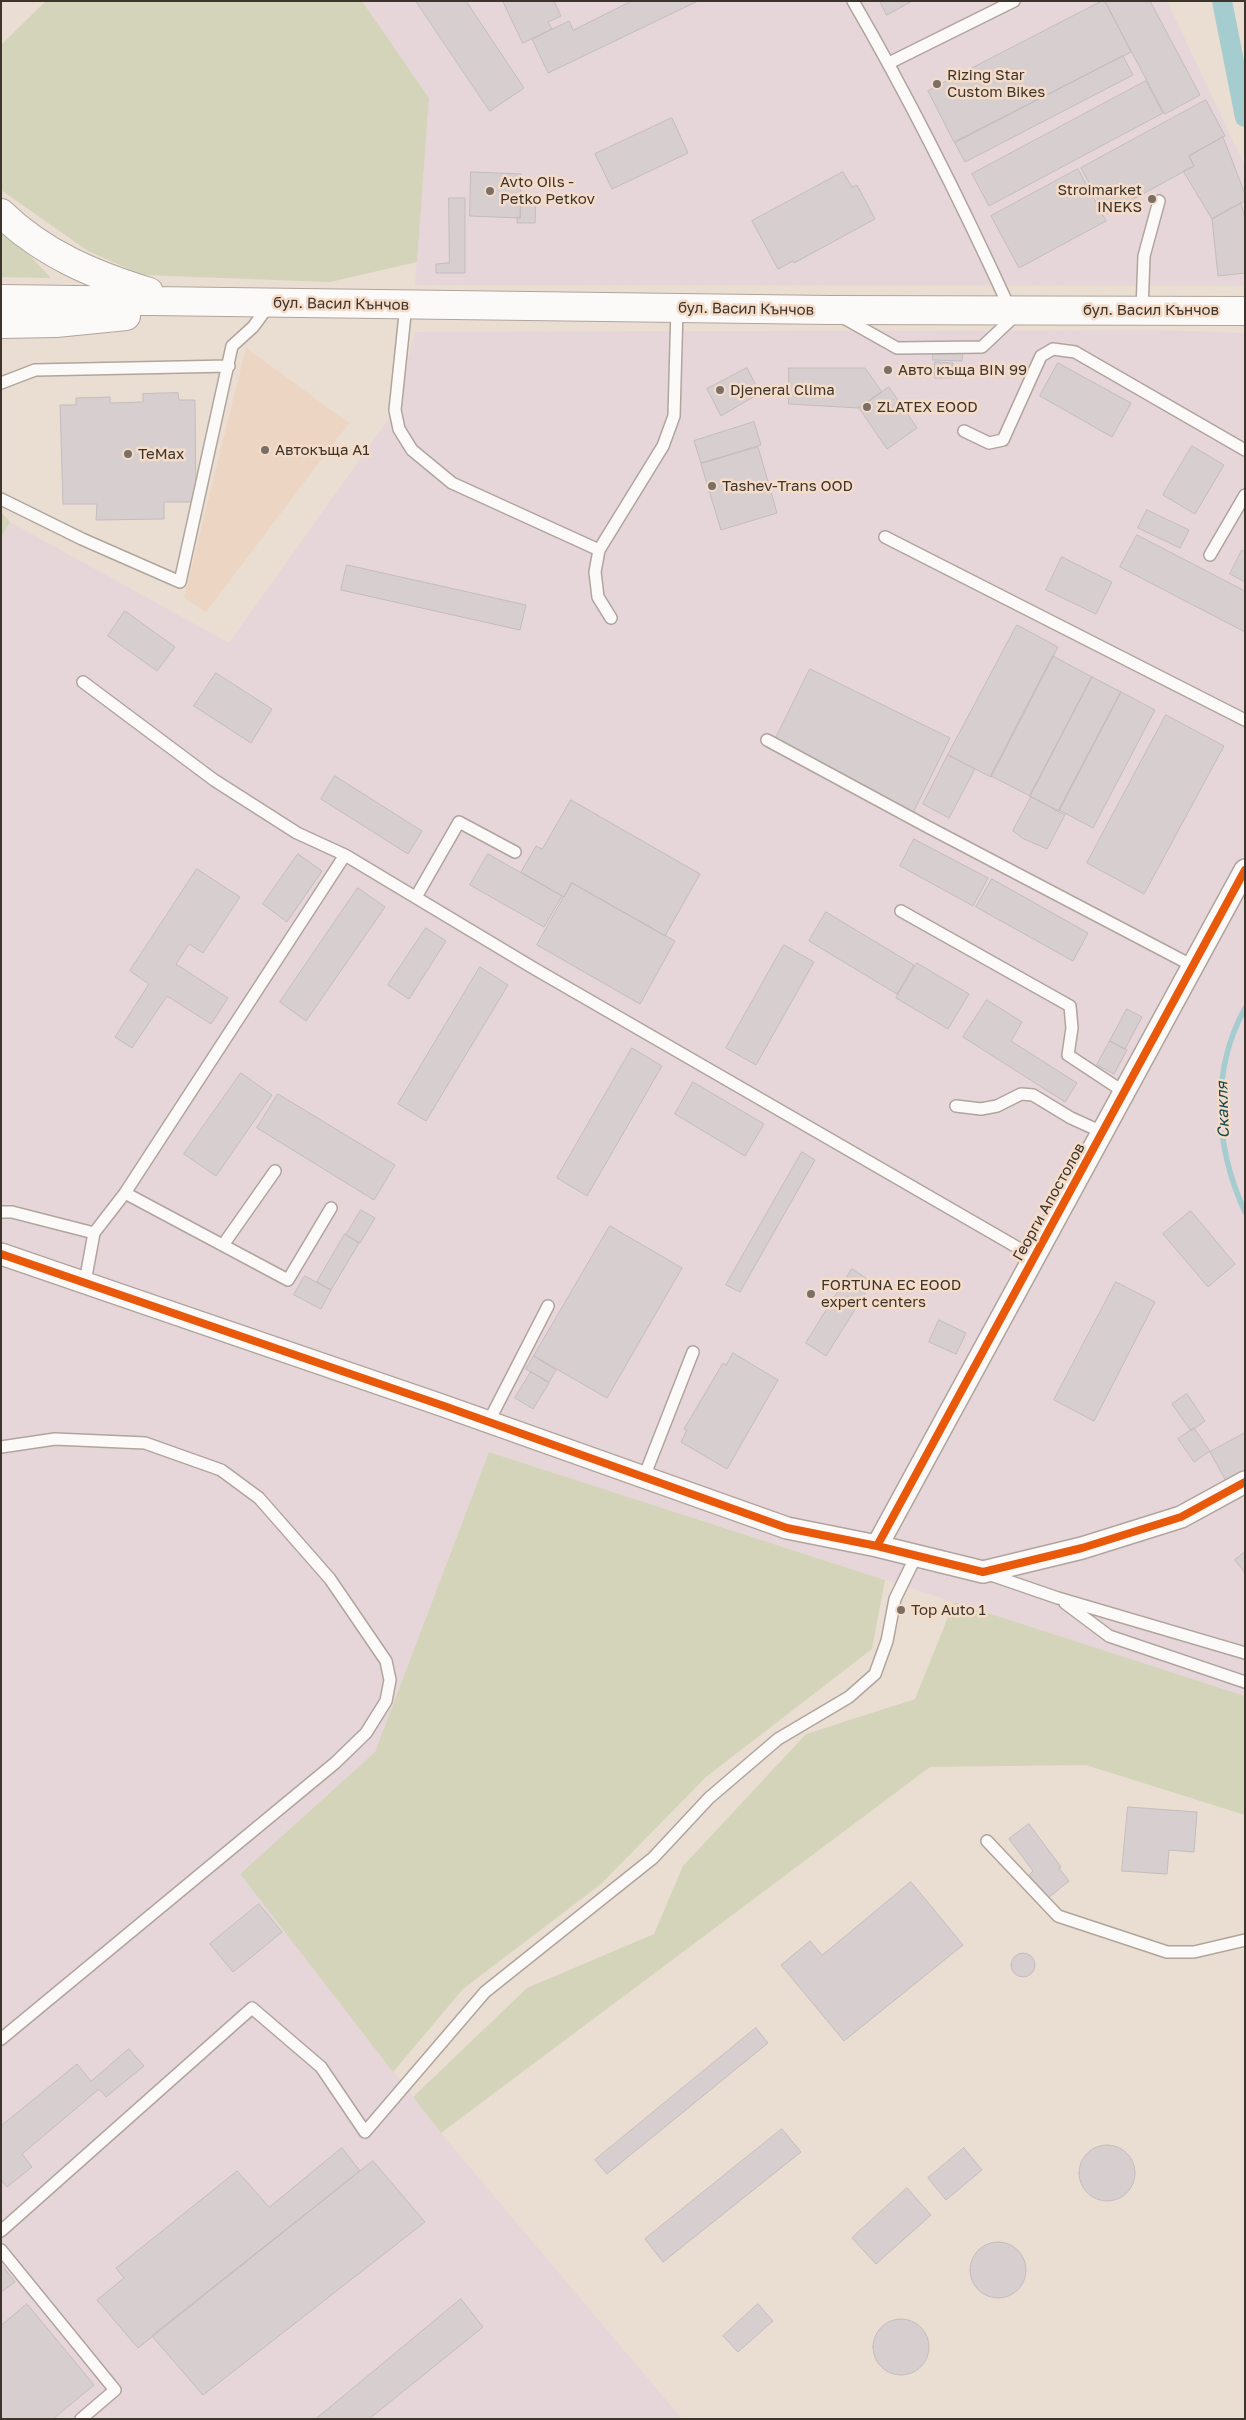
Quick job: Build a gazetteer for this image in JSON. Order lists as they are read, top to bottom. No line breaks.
{"streets":{"main road":["бул. Васил Кънчов"],"street":["Георги Апостолов"]},"water":["Скакля"],"places":["Rizing Star Custom Bikes","Avto Oils - Petko Petkov","Stroimarket INEKS","Авто къща BIN 99","Djeneral Clima","ZLATEX EOOD","Автокъща А1","TeMax","Tashev-Trans OOD","FORTUNA EC EOOD expert centers","Top Auto 1"]}
